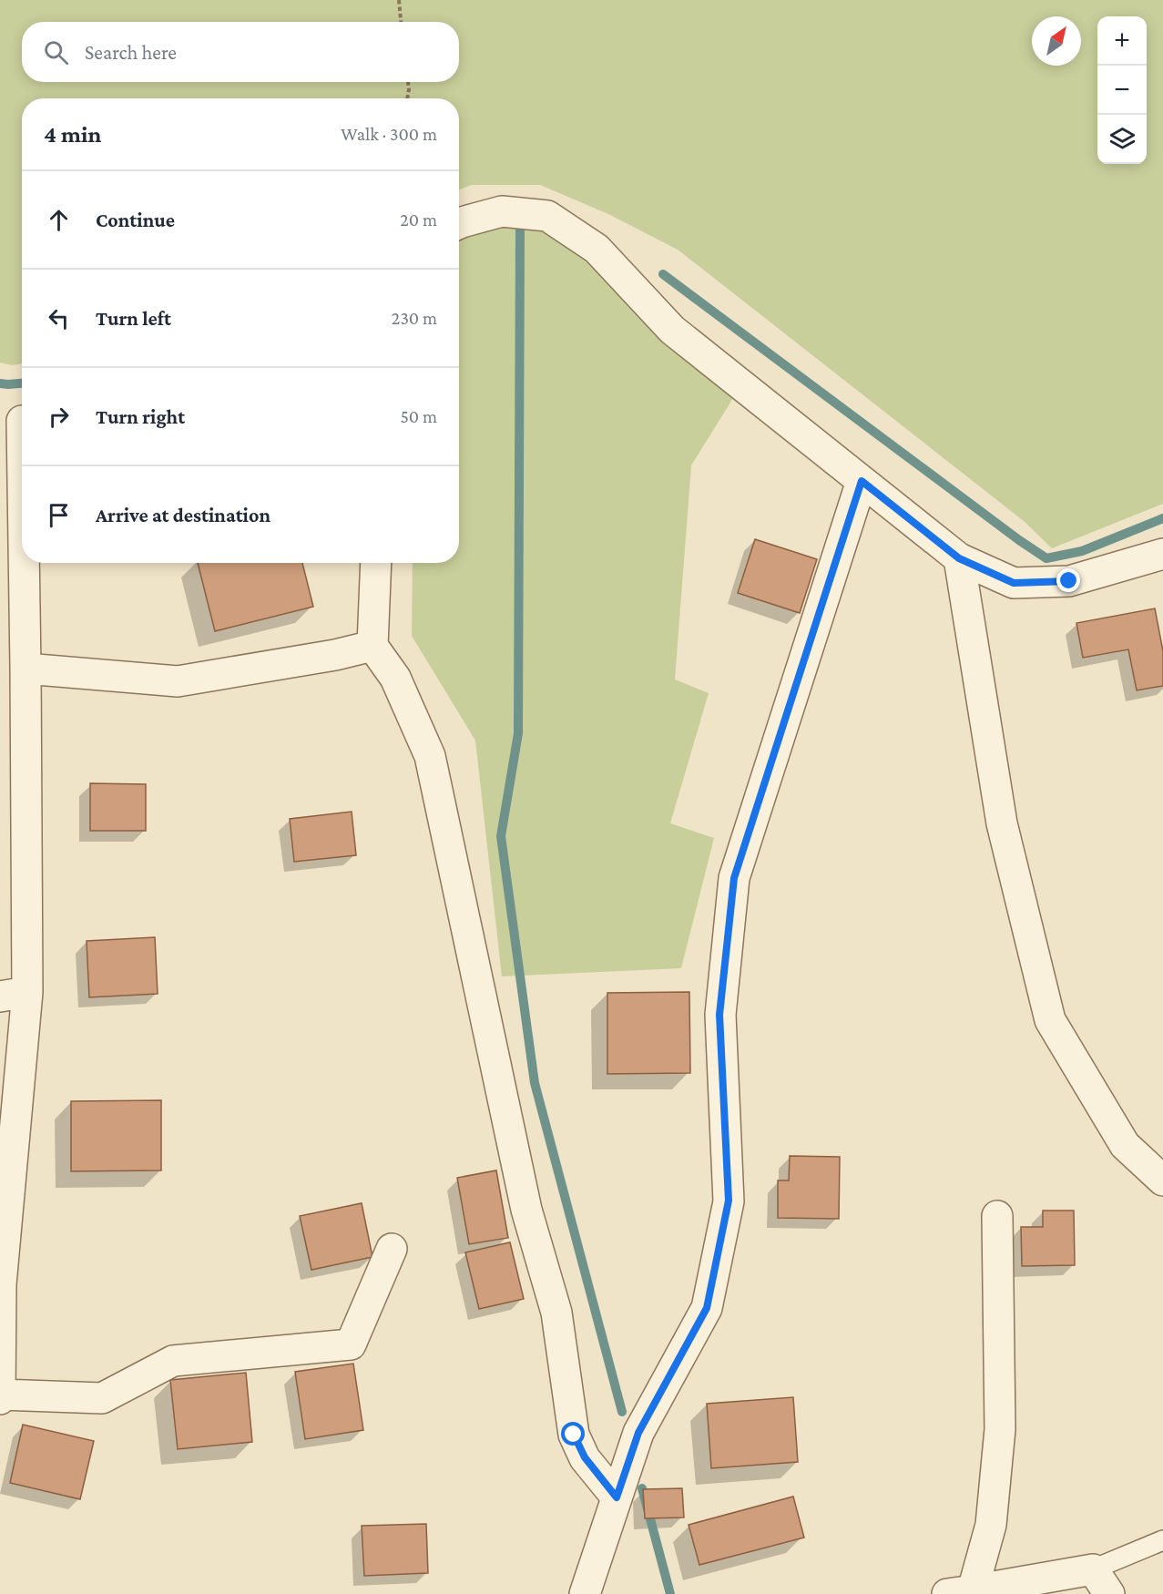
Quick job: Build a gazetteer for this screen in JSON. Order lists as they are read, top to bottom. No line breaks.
{"north":"top right","page":{"map_buttons":["+","−"],"search":"Search here","heading":["4 min","Walk · 300 m"],"list":[["Continue","20 m"],["Turn left","230 m"],["Turn right","50 m"],"Arrive at destination"]}}
